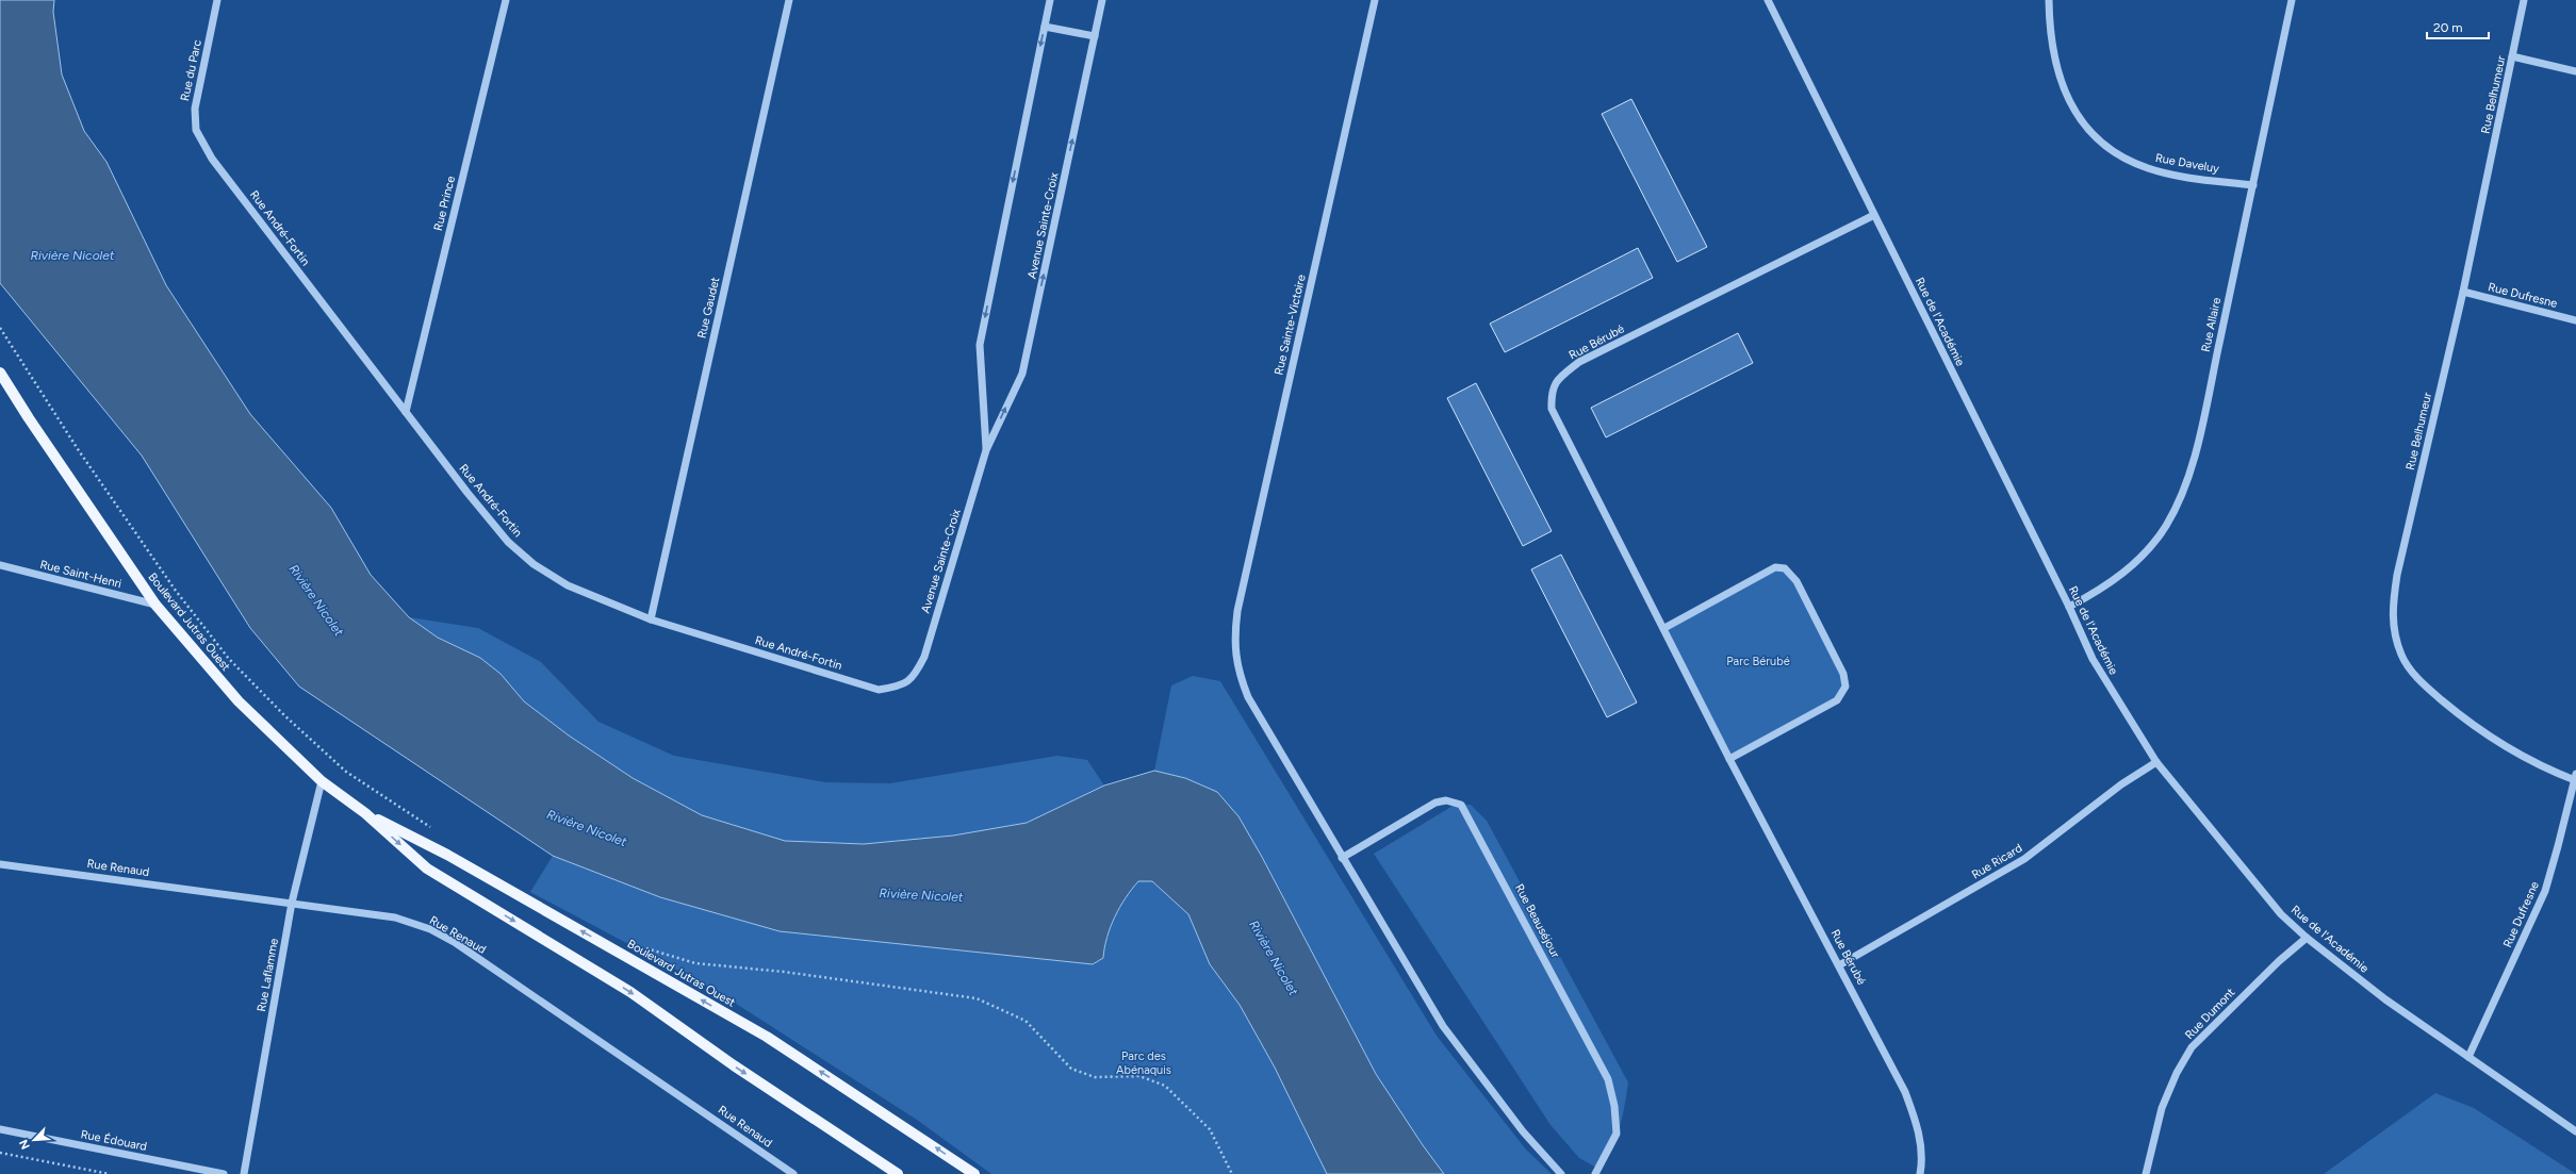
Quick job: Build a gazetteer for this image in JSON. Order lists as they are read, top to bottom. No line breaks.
{"streets":{"main road":["Boulevard Jutras Ouest"],"street":["Rue du Parc","Rue Belhumeur","Rue Daveluy","Rue Prince","Avenue Sainte-Croix","Rue André-Fortin","Rue Dufresne","Rue Gaudet","Rue de l'Académie","Rue Sainte-Victoire","Rue Allaire","Rue Bérubé","Rue Saint-Henri","Rue Ricard","Rue Renaud","Rue Beauséjour","Rue Laflamme","Rue Dumont","Rue Édouard"]},"crossings":[["Rue du Parc","Rue André-Fortin"],["Rue Belhumeur","Rue Dufresne"],["Rue Daveluy","Rue Allaire"],["Rue Prince","Rue André-Fortin"],["Avenue Sainte-Croix","Rue André-Fortin"],["Rue André-Fortin","Rue Gaudet"],["Rue Dufresne","Rue de l'Académie"],["Rue de l'Académie","Rue Allaire"],["Rue de l'Académie","Rue Bérubé"],["Rue de l'Académie","Rue Ricard"],["Rue de l'Académie","Rue Dumont"],["Rue Sainte-Victoire","Rue Beauséjour"],["Rue Bérubé","Rue Ricard"],["Rue Saint-Henri","Boulevard Jutras Ouest"],["Boulevard Jutras Ouest","Rue Laflamme"],["Rue Renaud","Rue Laflamme"]],"water":["Rivière Nicolet"],"parks":["Parc Bérubé","Parc des Abénaquis"],"scale_bar":"20 m","north":"bottom left"}
